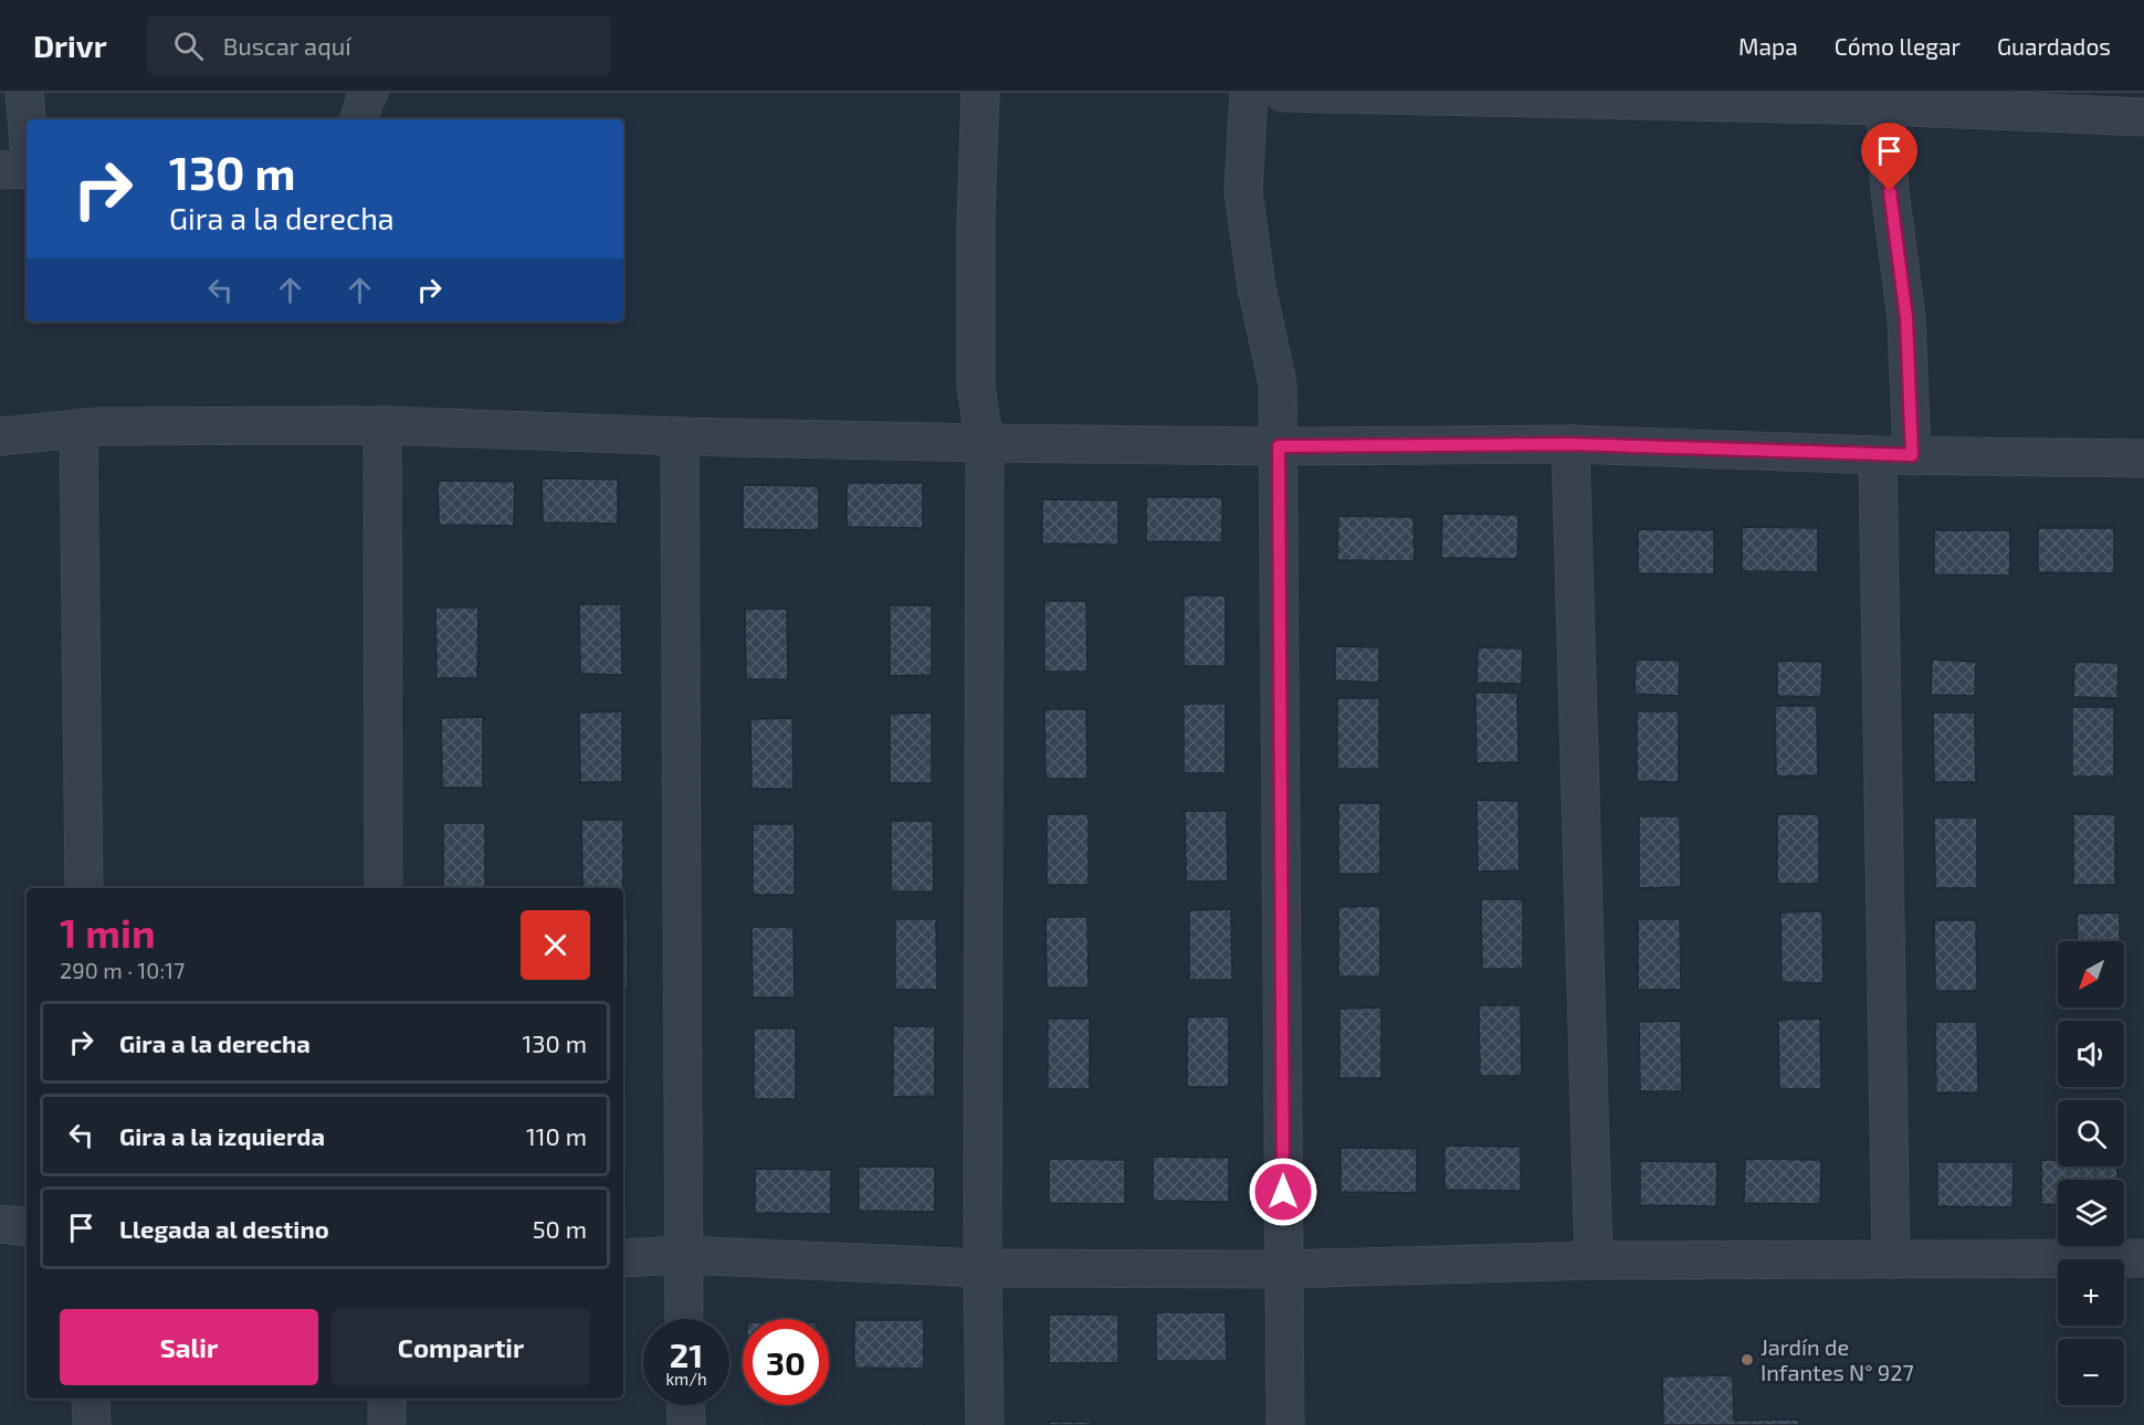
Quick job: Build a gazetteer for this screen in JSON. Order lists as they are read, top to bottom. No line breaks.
{"places":["Jardín de Infantes N° 927"],"north":"bottom left","page":{"header":"Drivr","search":"Buscar aquí","nav":["Mapa","Cómo llegar","Guardados"],"turn":["130 m","Gira a la derecha"],"heading":["1 min","290 m · 10:17"],"map_buttons":["+","−"],"list":[{"name":"Gira a la derecha","value":"130 m"},{"name":"Gira a la izquierda","value":"110 m"},{"name":"Llegada al destino","value":"50 m"}],"buttons":["Salir","Compartir"],"speed":"21 km/h","limit":"30"}}
